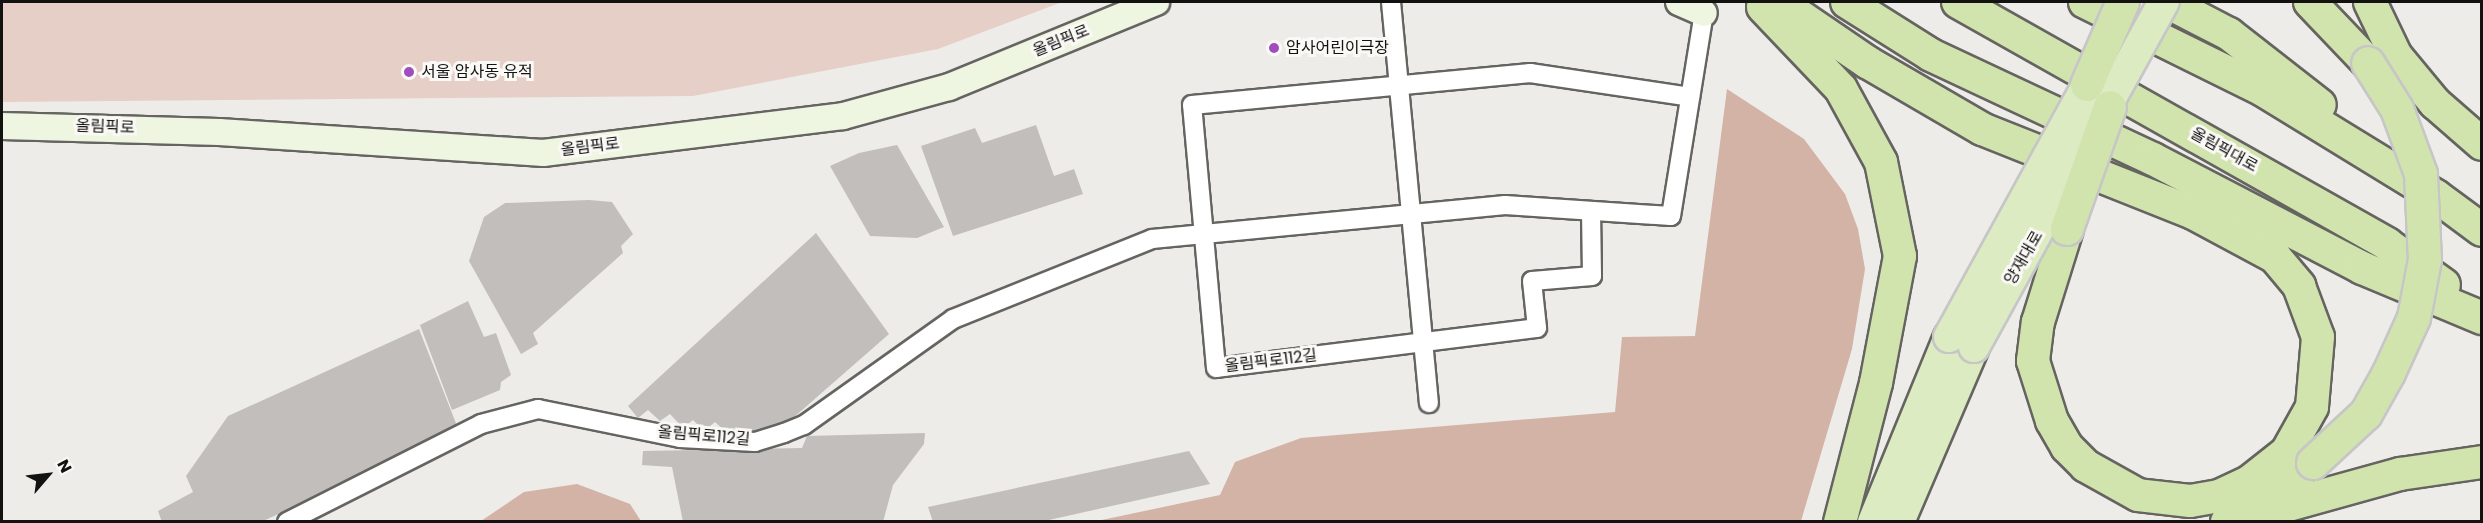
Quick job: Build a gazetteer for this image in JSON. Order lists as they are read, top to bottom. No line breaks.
{"streets":{"highway":["올림픽대로"],"main road":["올림픽로","양재대로"],"street":["올림픽로112길"]},"places":["암사어린이극장","서울 암사동 유적"],"north":"top right"}
